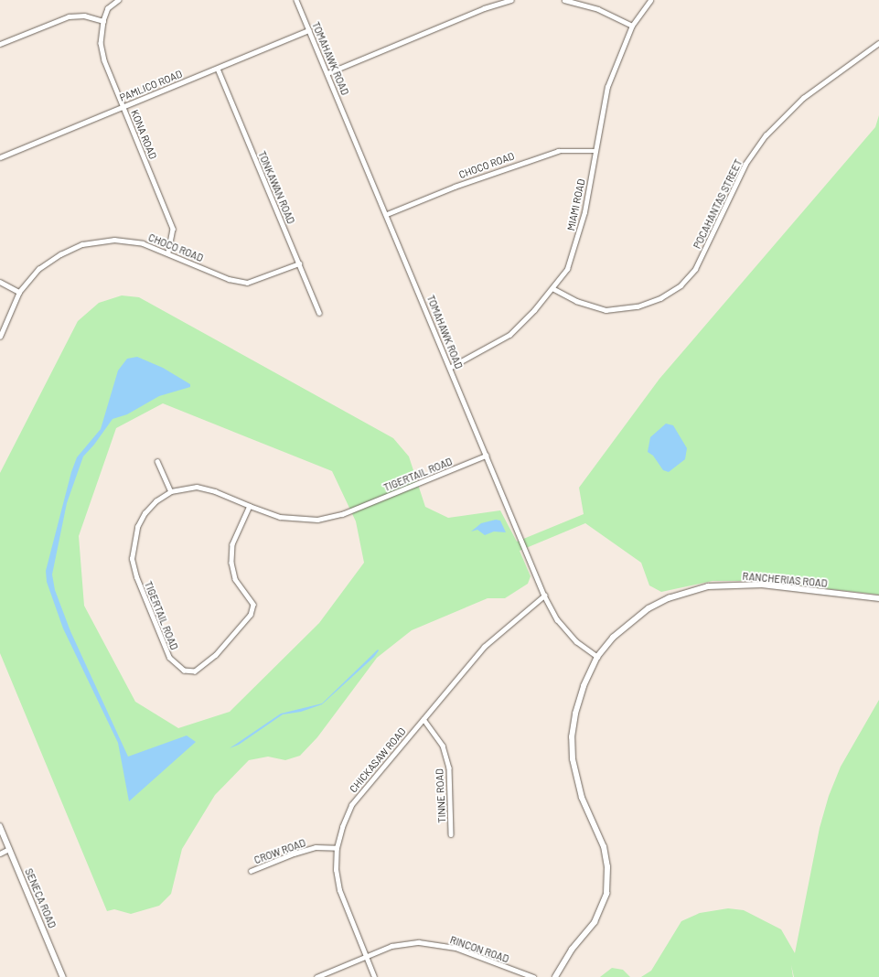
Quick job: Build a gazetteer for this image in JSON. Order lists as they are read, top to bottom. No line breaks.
{"streets":{"street":["TOMAHAWK ROAD","PAMLICO ROAD","KONA ROAD","CHOCO ROAD","TONKAWAN ROAD","POCAHANTAS STREET","MIAMI ROAD","TIGERTAIL ROAD","RANCHERIAS ROAD","CHICKASAW ROAD","TINNE ROAD","CROW ROAD","SENECA ROAD","RINCON ROAD"]},"crossings":[["TOMAHAWK ROAD","PAMLICO ROAD"],["TOMAHAWK ROAD","CHOCO ROAD"],["TOMAHAWK ROAD","MIAMI ROAD"],["TOMAHAWK ROAD","TIGERTAIL ROAD"],["TOMAHAWK ROAD","RANCHERIAS ROAD"],["TOMAHAWK ROAD","CHICKASAW ROAD"],["PAMLICO ROAD","KONA ROAD"],["PAMLICO ROAD","TONKAWAN ROAD"],["KONA ROAD","CHOCO ROAD"],["CHOCO ROAD","TONKAWAN ROAD"],["CHOCO ROAD","MIAMI ROAD"],["POCAHANTAS STREET","MIAMI ROAD"],["CHICKASAW ROAD","TINNE ROAD"],["CHICKASAW ROAD","CROW ROAD"],["CHICKASAW ROAD","RINCON ROAD"]]}
